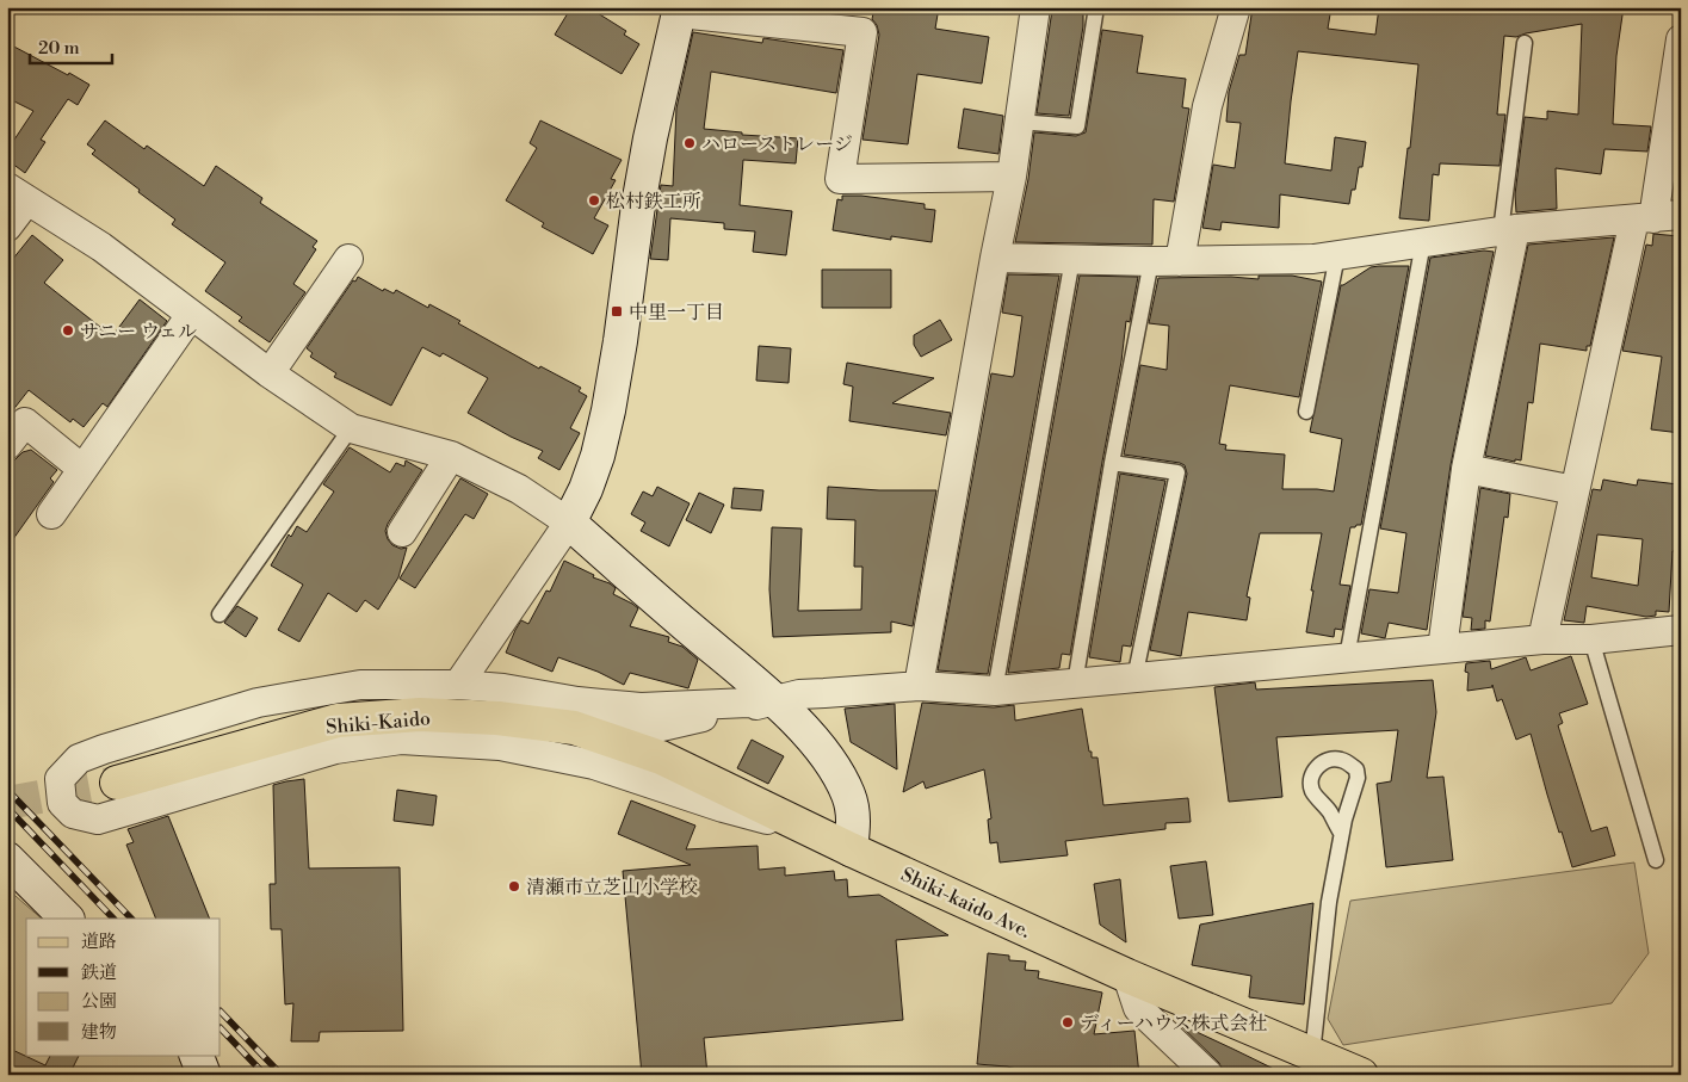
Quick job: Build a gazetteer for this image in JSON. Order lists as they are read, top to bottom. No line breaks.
{"streets":{"main road":["Shiki-Kaido","Shiki-kaido Ave."]},"crossings":[["Shiki-Kaido","Shiki-kaido Ave."]],"places":{"other":["ハローストレージ","松村鉄工所","サニー ウェル","清瀬市立芝山小学校","ディーハウス株式会社"],"transit":["中里一丁目"]},"legend":["道路","鉄道","公園","建物"],"scale_bar":"20 m"}
